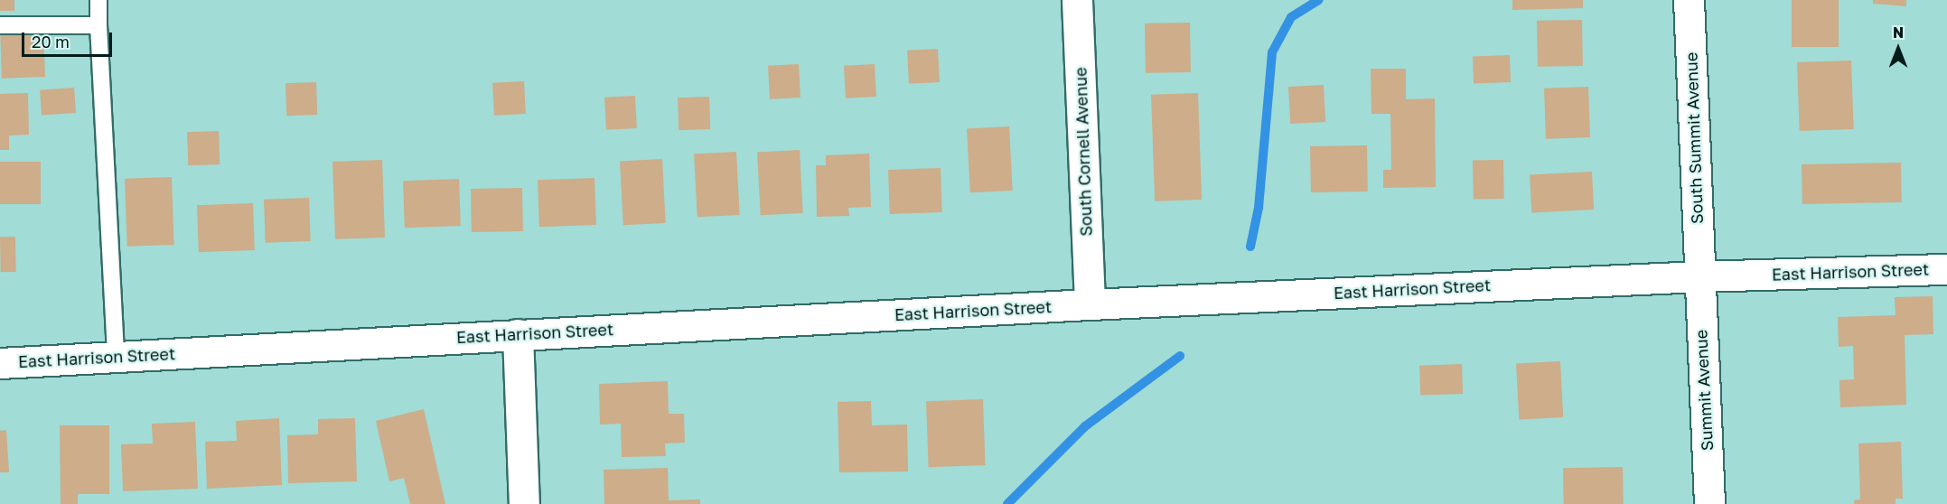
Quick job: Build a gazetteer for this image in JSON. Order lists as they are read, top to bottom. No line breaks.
{"streets":{"street":["South Summit Avenue","South Cornell Avenue","East Harrison Street","Summit Avenue"]},"crossings":[["South Summit Avenue","East Harrison Street"],["South Summit Avenue","Summit Avenue"],["South Cornell Avenue","East Harrison Street"],["East Harrison Street","Summit Avenue"]],"scale_bar":"20 m","north":"top"}
